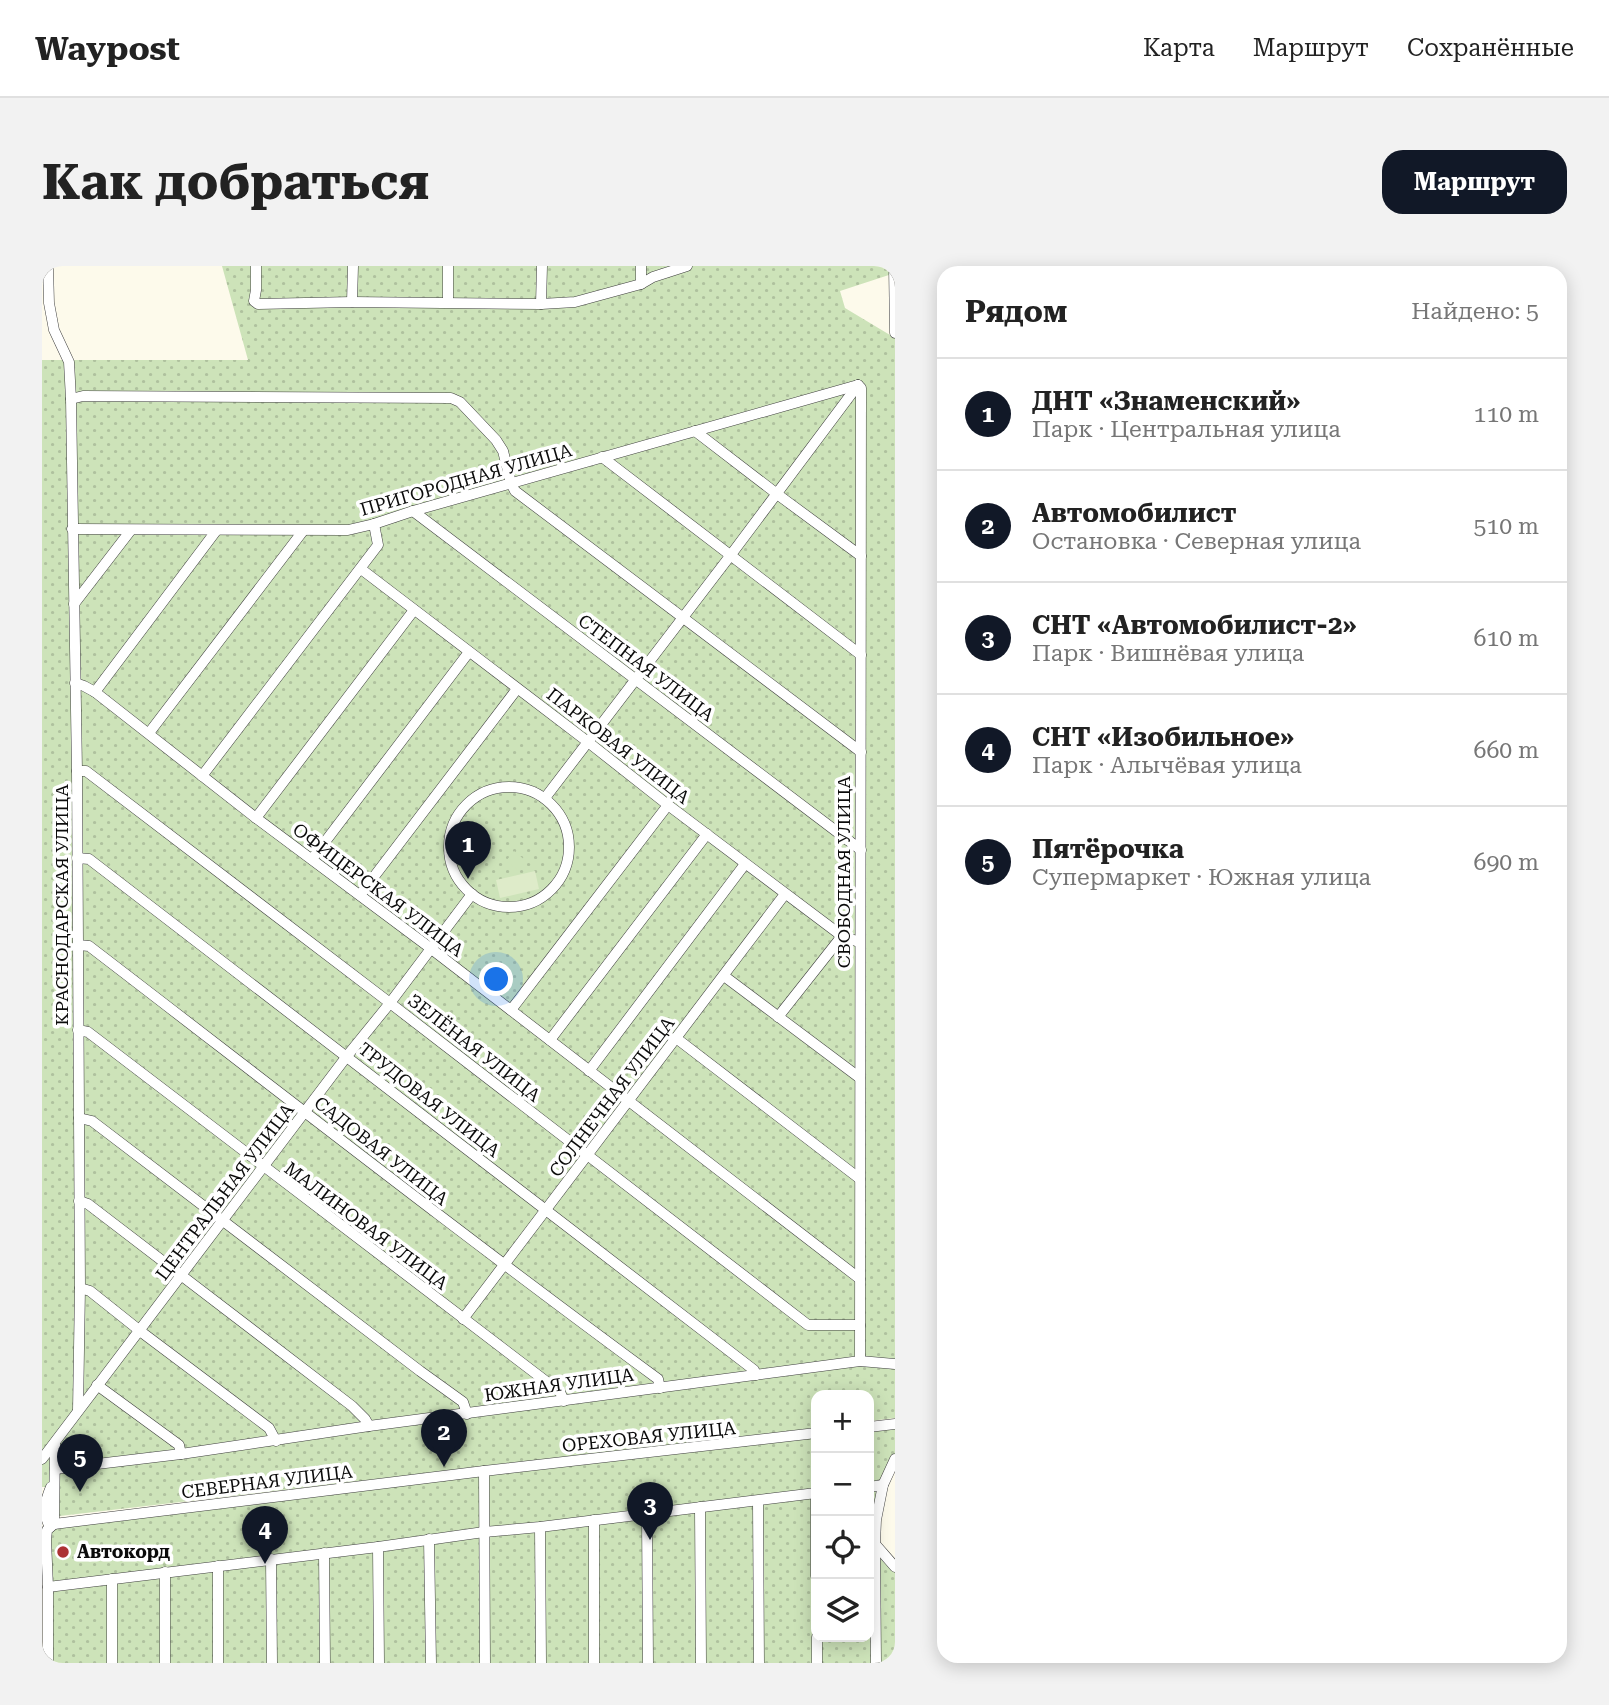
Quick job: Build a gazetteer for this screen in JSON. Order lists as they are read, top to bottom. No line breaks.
{"streets":{"street":["ПРИГОРОДНАЯ УЛИЦА","СТЕПНАЯ УЛИЦА","ПАРКОВАЯ УЛИЦА","СВОБОДНАЯ УЛИЦА","ОФИЦЕРСКАЯ УЛИЦА","КРАСНОДАРСКАЯ УЛИЦА","ЗЕЛЁНАЯ УЛИЦА","СОЛНЕЧНАЯ УЛИЦА","ТРУДОВАЯ УЛИЦА","САДОВАЯ УЛИЦА","ЦЕНТРАЛЬНАЯ УЛИЦА","МАЛИНОВАЯ УЛИЦА","ЮЖНАЯ УЛИЦА","ОРЕХОВАЯ УЛИЦА","СЕВЕРНАЯ УЛИЦА"]},"crossings":[["ПРИГОРОДНАЯ УЛИЦА","СТЕПНАЯ УЛИЦА"],["ПРИГОРОДНАЯ УЛИЦА","СВОБОДНАЯ УЛИЦА"],["ПРИГОРОДНАЯ УЛИЦА","КРАСНОДАРСКАЯ УЛИЦА"],["СТЕПНАЯ УЛИЦА","СВОБОДНАЯ УЛИЦА"],["ПАРКОВАЯ УЛИЦА","СВОБОДНАЯ УЛИЦА"],["ПАРКОВАЯ УЛИЦА","СОЛНЕЧНАЯ УЛИЦА"],["СВОБОДНАЯ УЛИЦА","ОФИЦЕРСКАЯ УЛИЦА"],["СВОБОДНАЯ УЛИЦА","ЗЕЛЁНАЯ УЛИЦА"],["СВОБОДНАЯ УЛИЦА","ЮЖНАЯ УЛИЦА"],["ОФИЦЕРСКАЯ УЛИЦА","КРАСНОДАРСКАЯ УЛИЦА"],["ОФИЦЕРСКАЯ УЛИЦА","СОЛНЕЧНАЯ УЛИЦА"],["ОФИЦЕРСКАЯ УЛИЦА","ЦЕНТРАЛЬНАЯ УЛИЦА"],["КРАСНОДАРСКАЯ УЛИЦА","ЗЕЛЁНАЯ УЛИЦА"],["КРАСНОДАРСКАЯ УЛИЦА","ТРУДОВАЯ УЛИЦА"],["КРАСНОДАРСКАЯ УЛИЦА","САДОВАЯ УЛИЦА"],["КРАСНОДАРСКАЯ УЛИЦА","ЦЕНТРАЛЬНАЯ УЛИЦА"],["КРАСНОДАРСКАЯ УЛИЦА","МАЛИНОВАЯ УЛИЦА"],["ЗЕЛЁНАЯ УЛИЦА","СОЛНЕЧНАЯ УЛИЦА"],["ЗЕЛЁНАЯ УЛИЦА","ЦЕНТРАЛЬНАЯ УЛИЦА"],["СОЛНЕЧНАЯ УЛИЦА","ТРУДОВАЯ УЛИЦА"],["СОЛНЕЧНАЯ УЛИЦА","САДОВАЯ УЛИЦА"],["СОЛНЕЧНАЯ УЛИЦА","МАЛИНОВАЯ УЛИЦА"],["ТРУДОВАЯ УЛИЦА","ЦЕНТРАЛЬНАЯ УЛИЦА"],["ТРУДОВАЯ УЛИЦА","ЮЖНАЯ УЛИЦА"],["САДОВАЯ УЛИЦА","ЦЕНТРАЛЬНАЯ УЛИЦА"],["САДОВАЯ УЛИЦА","ЮЖНАЯ УЛИЦА"],["ЦЕНТРАЛЬНАЯ УЛИЦА","МАЛИНОВАЯ УЛИЦА"],["МАЛИНОВАЯ УЛИЦА","ЮЖНАЯ УЛИЦА"],["ОРЕХОВАЯ УЛИЦА","СЕВЕРНАЯ УЛИЦА"]],"places":["Автокорд"],"page":{"header":"Waypost","nav":["Карта","Маршрут","Сохранённые"],"buttons":"Маршрут","title":"Как добраться","heading":["Рядом","Найдено: 5"],"list":[{"mark":"1","name":"ДНТ «Знаменский»","note":"Парк · Центральная улица","value":"110 m"},{"mark":"2","name":"Автомобилист","note":"Остановка · Северная улица","value":"510 m"},{"mark":"3","name":"СНТ «Автомобилист-2»","note":"Парк · Вишнёвая улица","value":"610 m"},{"mark":"4","name":"СНТ «Изобильное»","note":"Парк · Алычёвая улица","value":"660 m"},{"mark":"5","name":"Пятёрочка","note":"Супермаркет · Южная улица","value":"690 m"}],"pins":["1","2","5","3","4"],"map_buttons":["+","−"]}}
